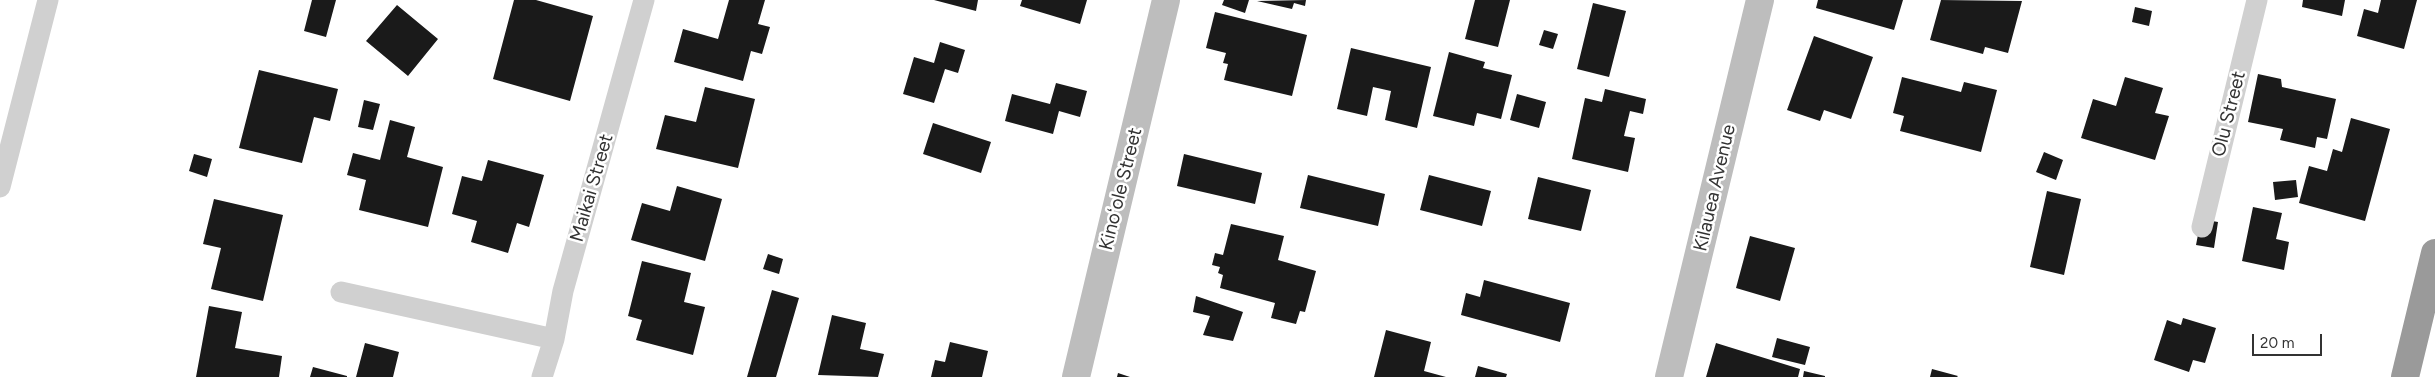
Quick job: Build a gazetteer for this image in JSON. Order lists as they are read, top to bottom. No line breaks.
{"streets":{"street":["Olu Street","Maikai Street","Kilauea Avenue","Kinoʻole Street"]},"scale_bar":"20 m"}
